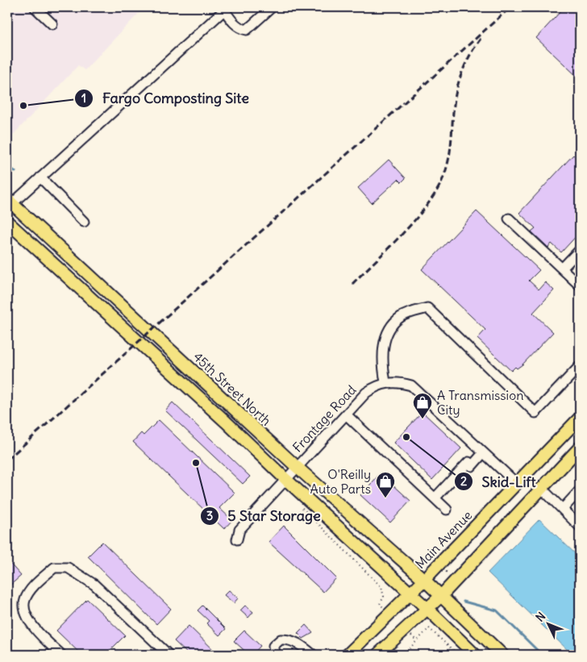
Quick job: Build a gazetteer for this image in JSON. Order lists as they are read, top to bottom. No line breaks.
{"streets":{"main road":["45th Street North","Main Avenue"],"street":["Frontage Road"]},"crossings":[["45th Street North","Frontage Road"],["45th Street North","Main Avenue"]],"places":{"other":["Fargo Composting Site","Skid-Lift","5 Star Storage"],"shop":["A Transmission City","O'Reilly Auto Parts"]},"north":"top left"}
